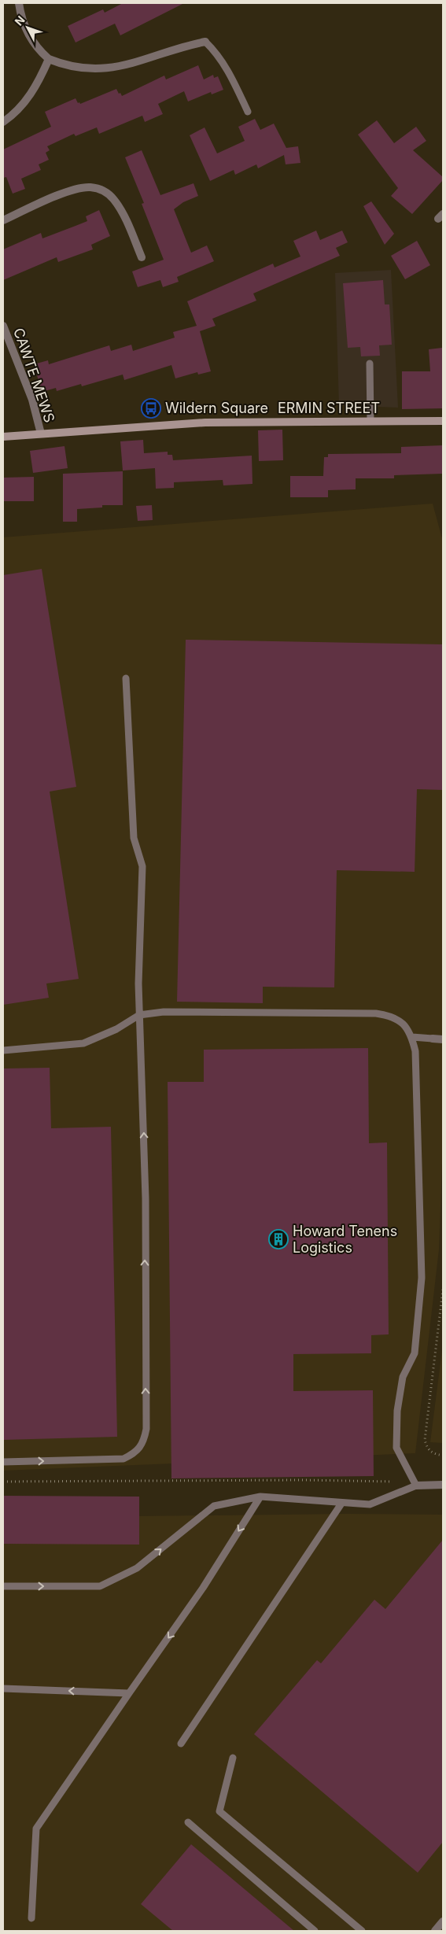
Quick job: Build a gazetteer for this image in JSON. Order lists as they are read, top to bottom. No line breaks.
{"streets":{"main road":["ERMIN STREET"],"street":["CAWTE MEWS"]},"crossings":[["CAWTE MEWS","ERMIN STREET"]],"places":{"bus stop":["Wildern Square"],"building":["Howard Tenens Logistics"]},"north":"top left"}
